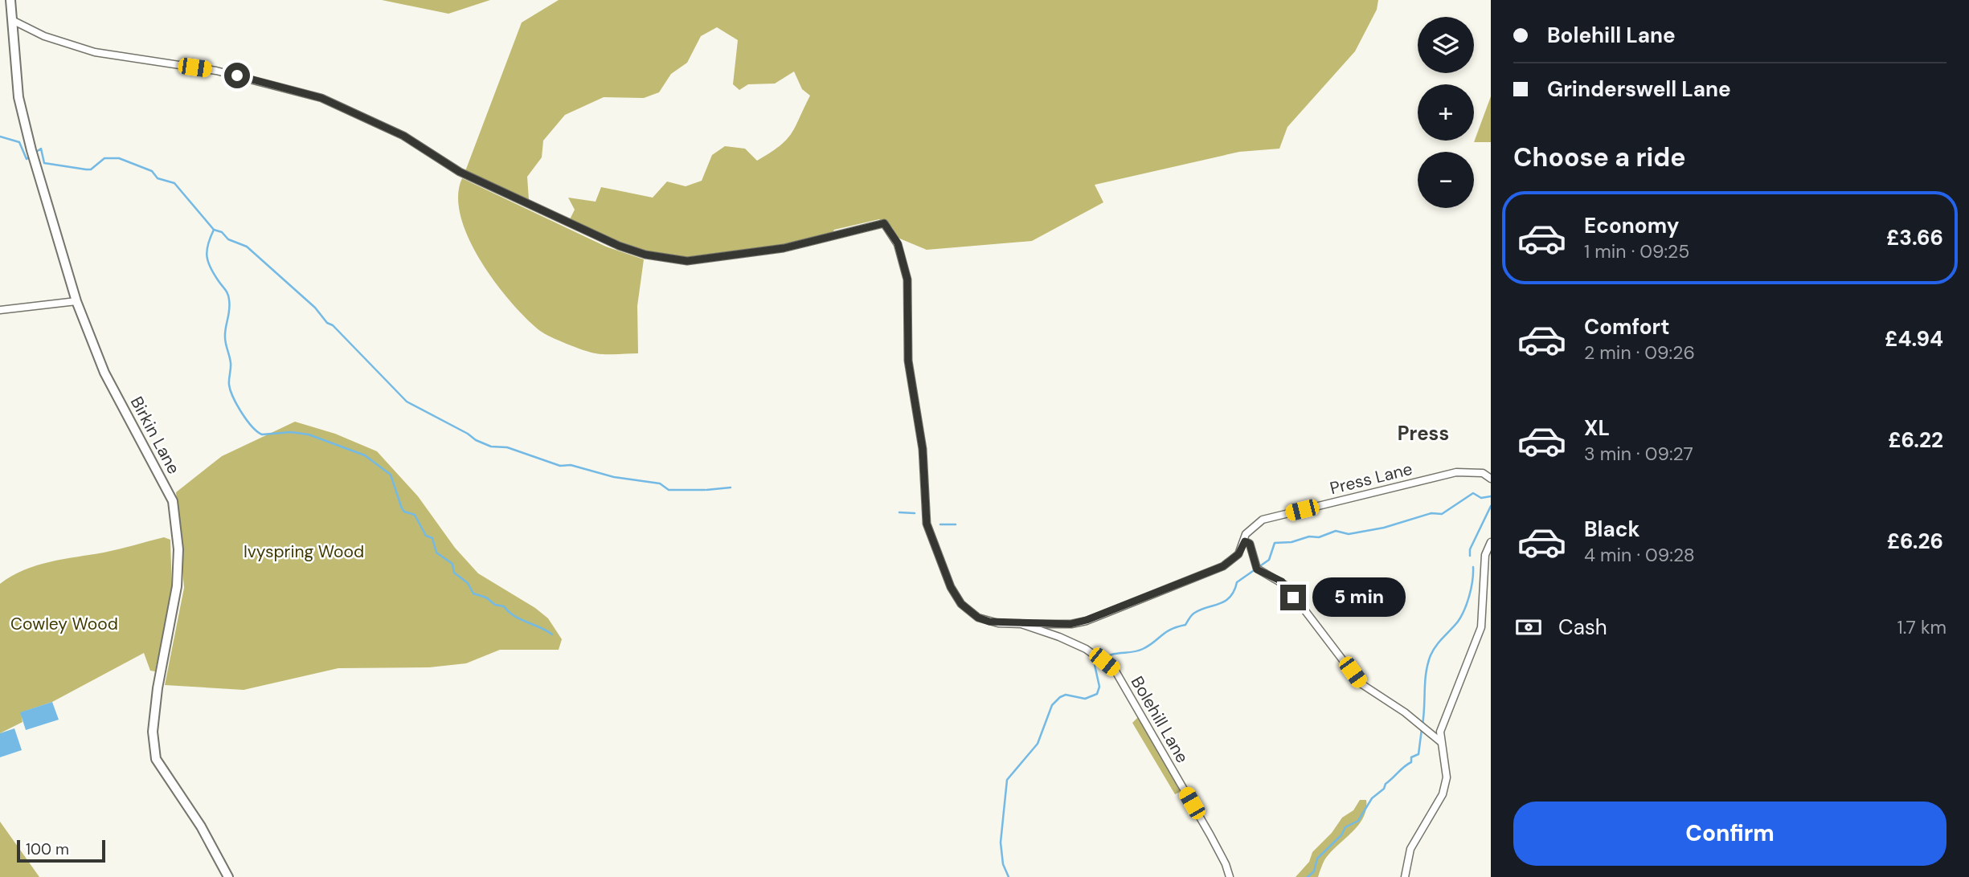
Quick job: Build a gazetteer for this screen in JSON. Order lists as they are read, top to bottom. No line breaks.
{"streets":{"street":["Birkin Lane","Press Lane","Bolehill Lane"]},"crossings":[["Birkin Lane","Bolehill Lane"],["Press Lane","Bolehill Lane"]],"districts":["Press"],"parks":["Ivyspring Wood","Cowley Wood"],"scale_bar":"100 m","page":{"banner":["Bolehill Lane","Grinderswell Lane"],"map_buttons":["+","−"],"heading":"Choose a ride","list":[{"name":"Economy","note":"1 min · 09:25","value":"£3.66"},{"name":"Comfort","note":"2 min · 09:26","value":"£4.94"},{"name":"XL","note":"3 min · 09:27","value":"£6.22"},{"name":"Black","note":"4 min · 09:28","value":"£6.26"}],"bubble":"5 min","pay":["Cash","1.7 km"],"buttons":"Confirm","scale":"100 m"}}
